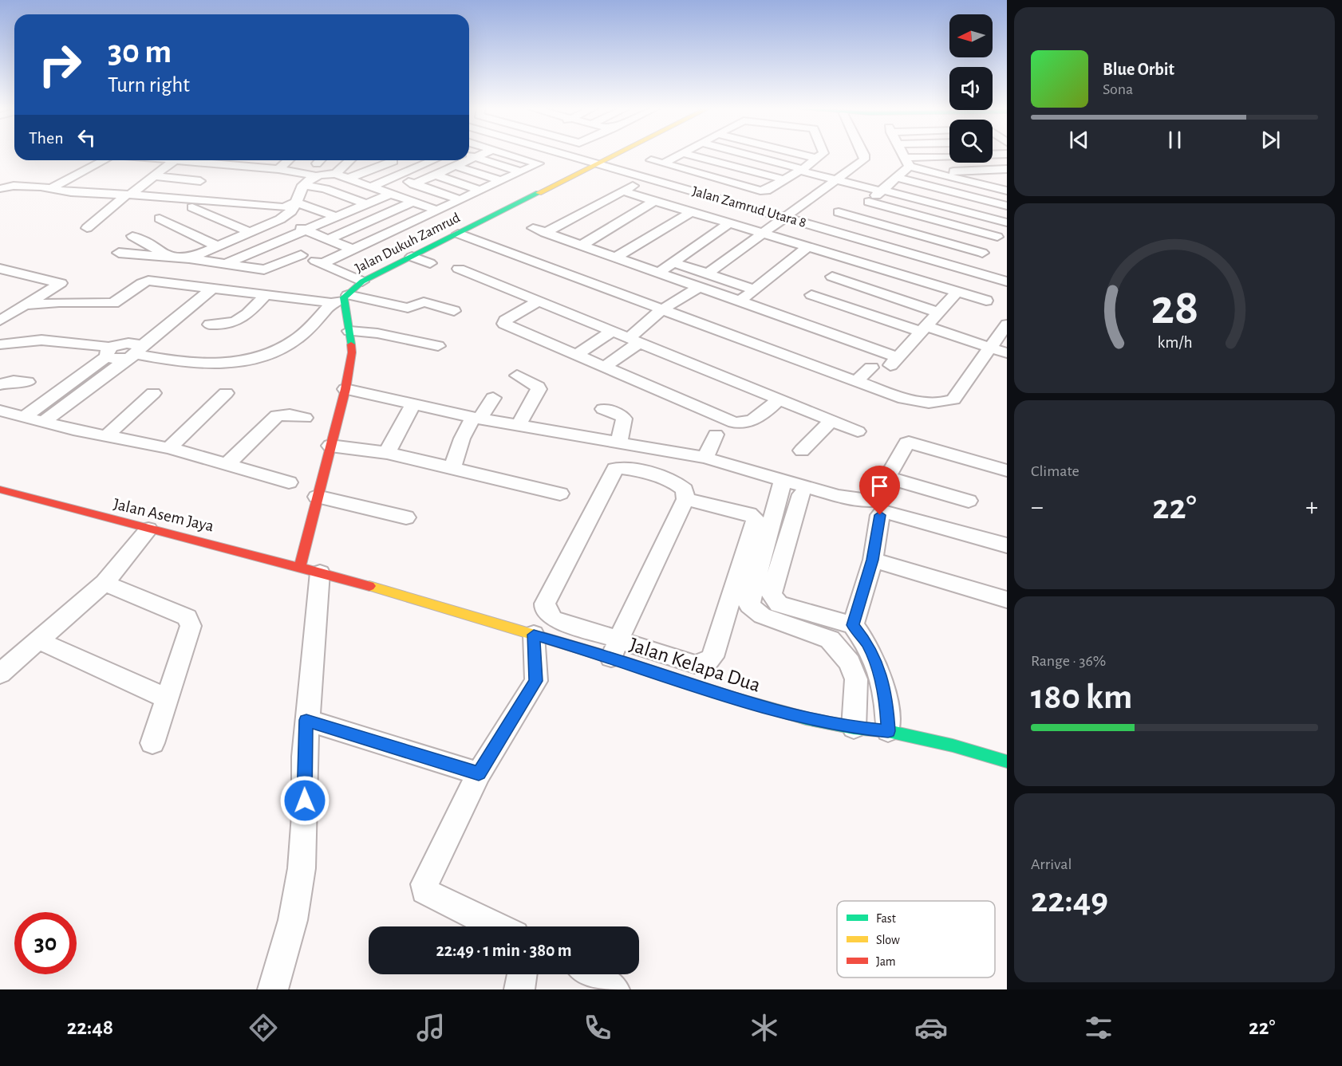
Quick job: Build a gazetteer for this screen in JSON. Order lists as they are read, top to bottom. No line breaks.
{"streets":{"street":["Jalan Zamrud Utara 8","Jalan Dukuh Zamrud","Jalan Asem Jaya","Jalan Kelapa Dua"]},"crossings":[["Jalan Zamrud Utara 8","Jalan Dukuh Zamrud"],["Jalan Asem Jaya","Jalan Kelapa Dua"]],"legend":["Fast","Slow","Jam"],"north":"left","page":{"turn":["30 m","Turn right"],"song":["Blue Orbit","Sona"],"then":"Then","tile":["Climate",["Range · 36%","180 km"],["Arrival","22:49"]],"heat":["−","22°","+"],"limit":"30","trip":"22:49 · 1 min · 380 m","tabs":["22:48","22°"],"gauge":["28","km/h"]}}
